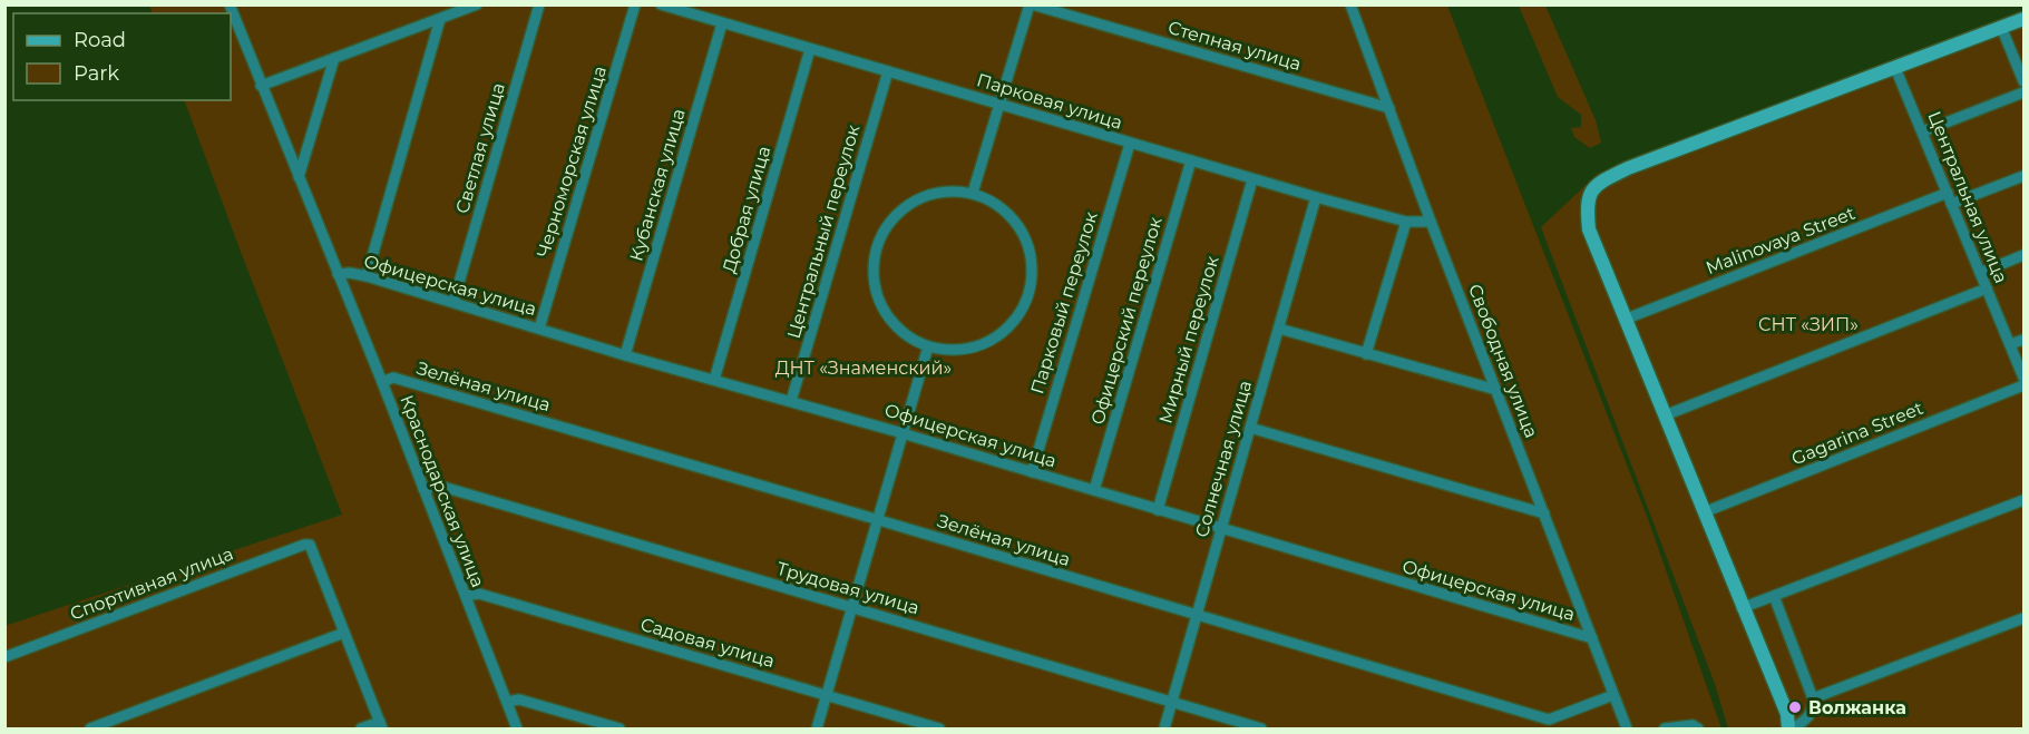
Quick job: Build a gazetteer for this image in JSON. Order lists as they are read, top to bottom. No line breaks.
{"streets":{"street":["Степная улица","Парковая улица","Светлая улица","Черноморская улица","Кубанская улица","Центральная улица","Добрая улица","Центральный переулок","Malinovaya Street","Офицерская улица","Парковый переулок","Офицерский переулок","Мирный переулок","Свободная улица","Зелёная улица","Gagarina Street","Солнечная улица","Краснодарская улица","Спортивная улица","Трудовая улица","Садовая улица"]},"crossings":[["Степная улица","Свободная улица"],["Парковая улица","Кубанская улица"],["Парковая улица","Добрая улица"],["Парковая улица","Центральный переулок"],["Парковая улица","Парковый переулок"],["Парковая улица","Офицерский переулок"],["Парковая улица","Мирный переулок"],["Парковая улица","Свободная улица"],["Парковая улица","Солнечная улица"],["Светлая улица","Офицерская улица"],["Черноморская улица","Офицерская улица"],["Кубанская улица","Офицерская улица"],["Центральная улица","Malinovaya Street"],["Добрая улица","Офицерская улица"],["Центральный переулок","Офицерская улица"],["Офицерская улица","Парковый переулок"],["Офицерская улица","Офицерский переулок"],["Офицерская улица","Мирный переулок"],["Офицерская улица","Свободная улица"],["Офицерская улица","Солнечная улица"],["Офицерская улица","Краснодарская улица"],["Свободная улица","Зелёная улица"],["Зелёная улица","Солнечная улица"],["Зелёная улица","Краснодарская улица"],["Солнечная улица","Трудовая улица"],["Краснодарская улица","Трудовая улица"],["Краснодарская улица","Садовая улица"]],"parks":["СНТ «ЗИП»","ДНТ «Знаменский»"],"places":["Волжанка"],"legend":["Road","Park"]}
